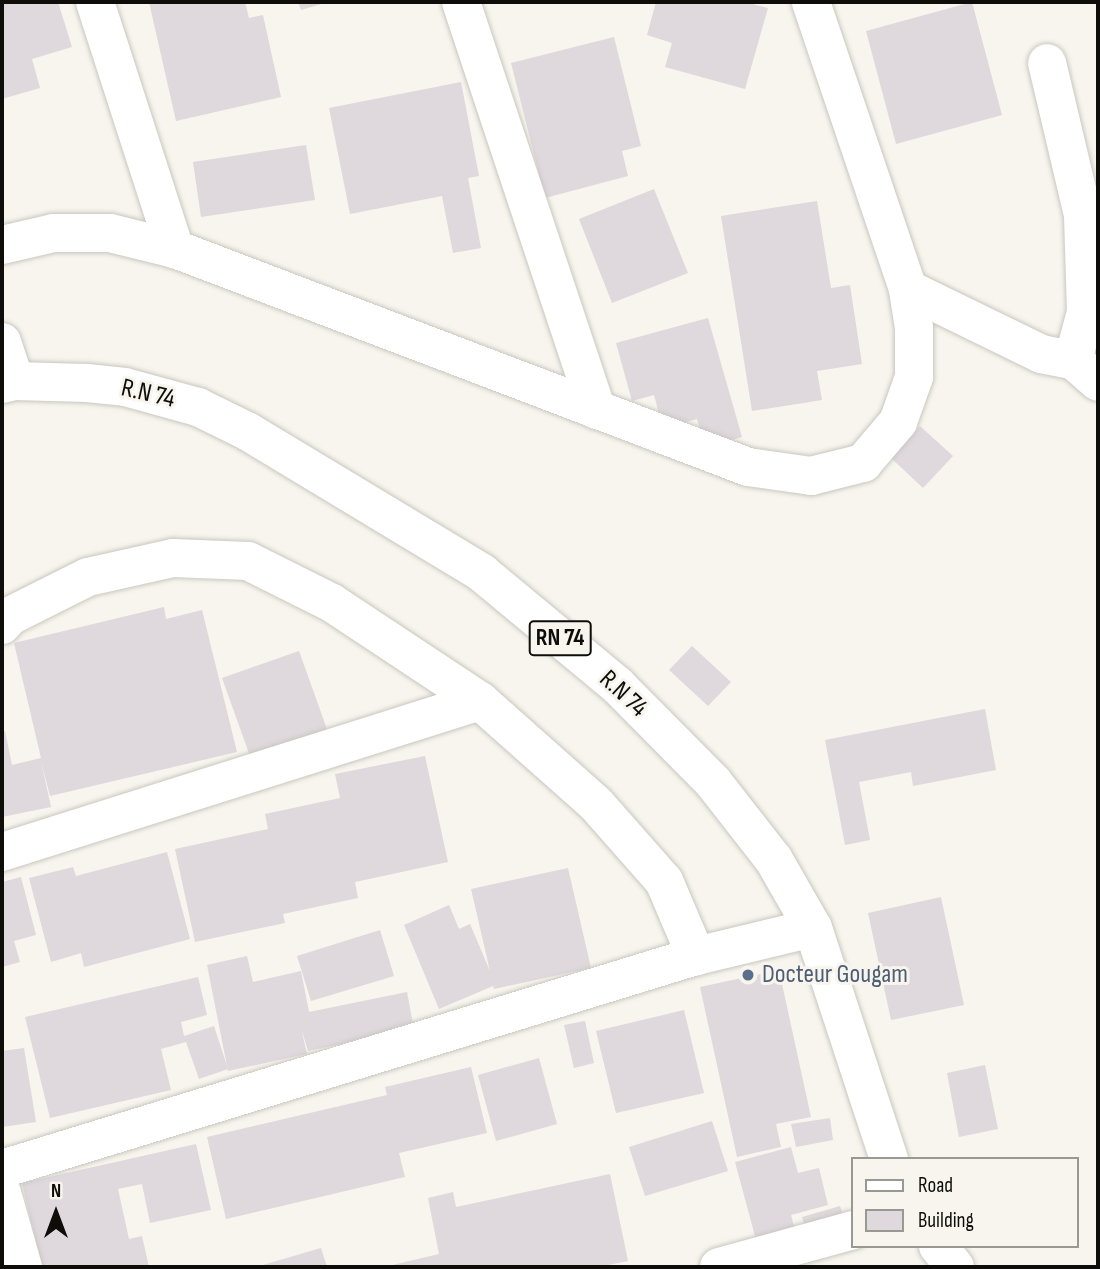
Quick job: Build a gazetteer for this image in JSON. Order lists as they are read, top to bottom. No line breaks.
{"streets":{"street":["R.N 74","RN 74"]},"places":["Docteur Gougam"],"legend":["Road","Building"],"north":"top"}
